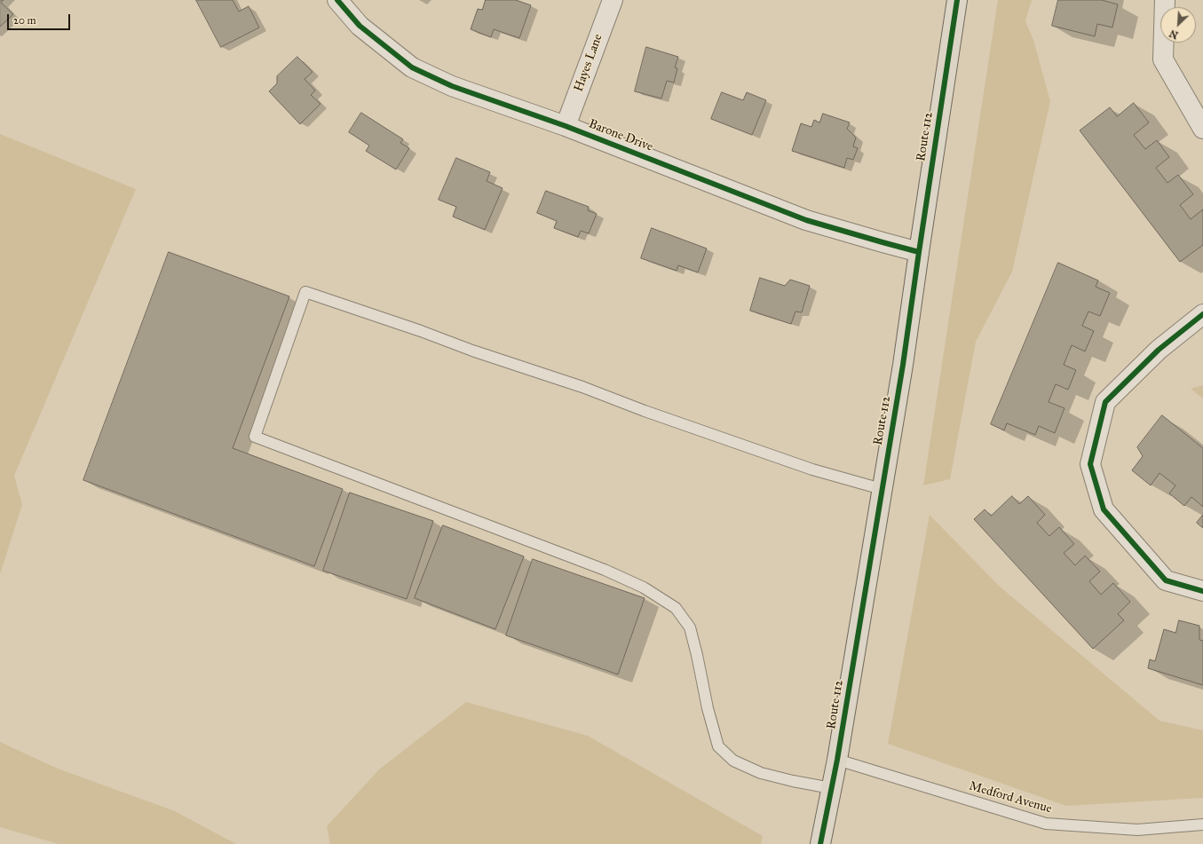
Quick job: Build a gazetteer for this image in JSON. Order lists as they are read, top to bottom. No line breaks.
{"streets":{"main road":["Route 112"],"street":["Hayes Lane","Barone Drive"],"lane":["Medford Avenue"]},"crossings":[["Hayes Lane","Barone Drive"],["Barone Drive","Route 112"],["Route 112","Medford Avenue"]],"scale_bar":"20 m","north":"bottom left"}
